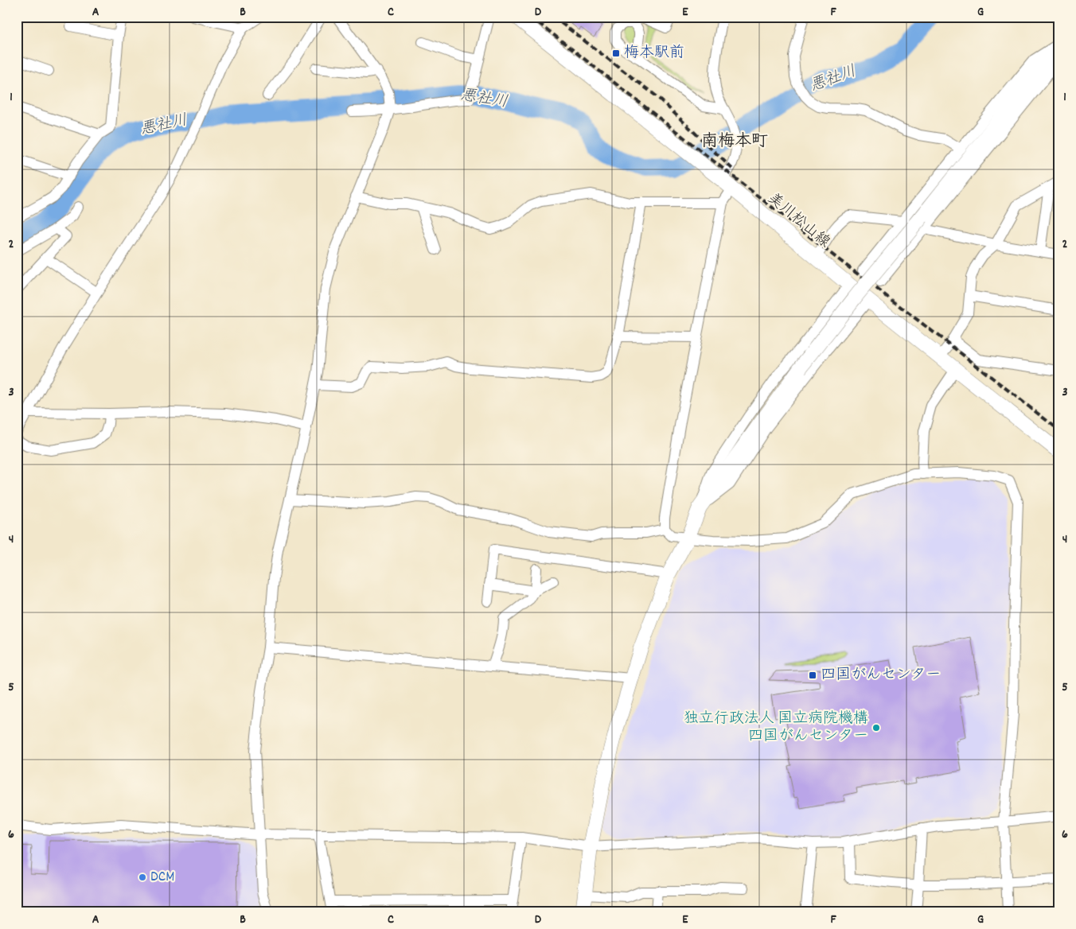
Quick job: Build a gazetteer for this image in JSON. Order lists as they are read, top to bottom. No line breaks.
{"streets":{"street":["美川松山線"]},"districts":["南梅本町"],"water":["悪社川"],"places":{"transit":["梅本駅前","四国がんセンター"],"other":["独立行政法人 国立病院機構 四国がんセンター","DCM"]},"grid":{"columns":["A","B","C","D","E","F","G"],"rows":["1","2","3","4","5","6"]}}
